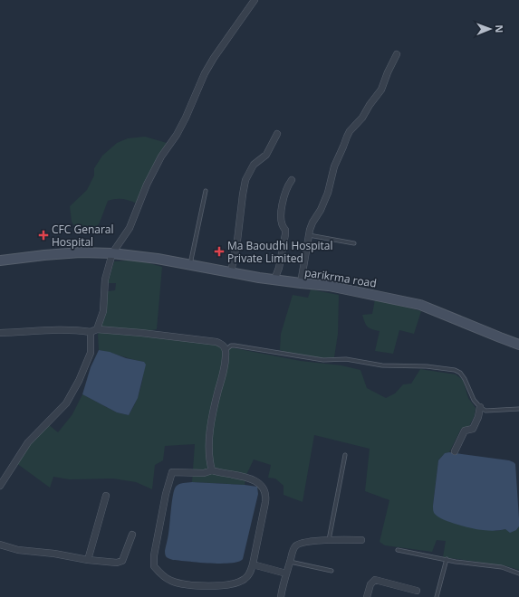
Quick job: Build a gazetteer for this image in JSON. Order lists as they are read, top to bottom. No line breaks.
{"streets":{"street":["parikrma road"]},"places":{"health":["CFC Genaral Hospital","Ma Baoudhi Hospital Private Limited"]},"north":"right"}
